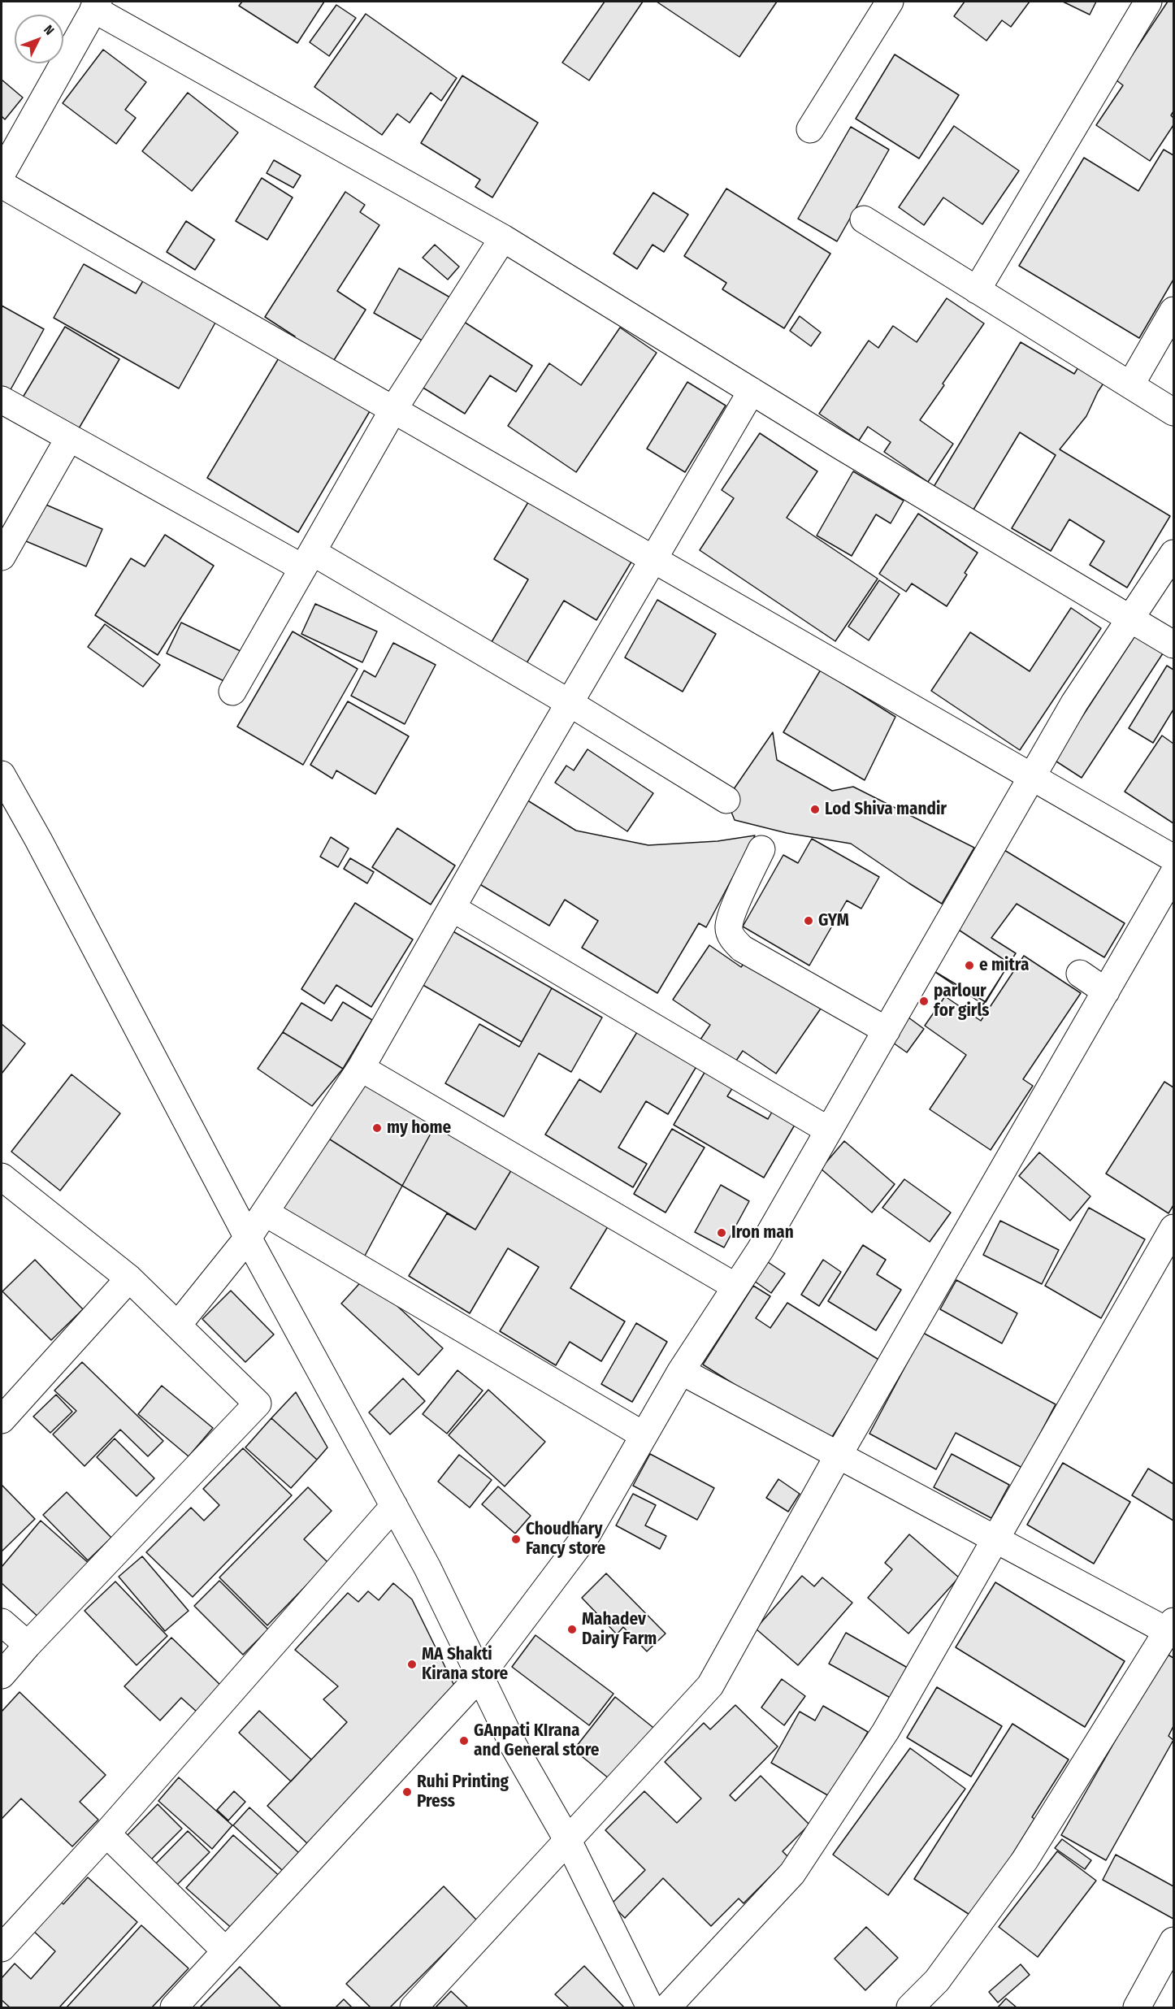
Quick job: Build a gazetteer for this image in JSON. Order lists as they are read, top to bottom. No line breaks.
{"places":["Lod Shiva mandir","GYM","e mitra","parlour for girls","my home","Iron man","Choudhary Fancy store","Mahadev Dairy Farm","MA Shakti Kirana store","GAnpati KIrana and General store","Ruhi Printing Press"],"north":"top right"}
